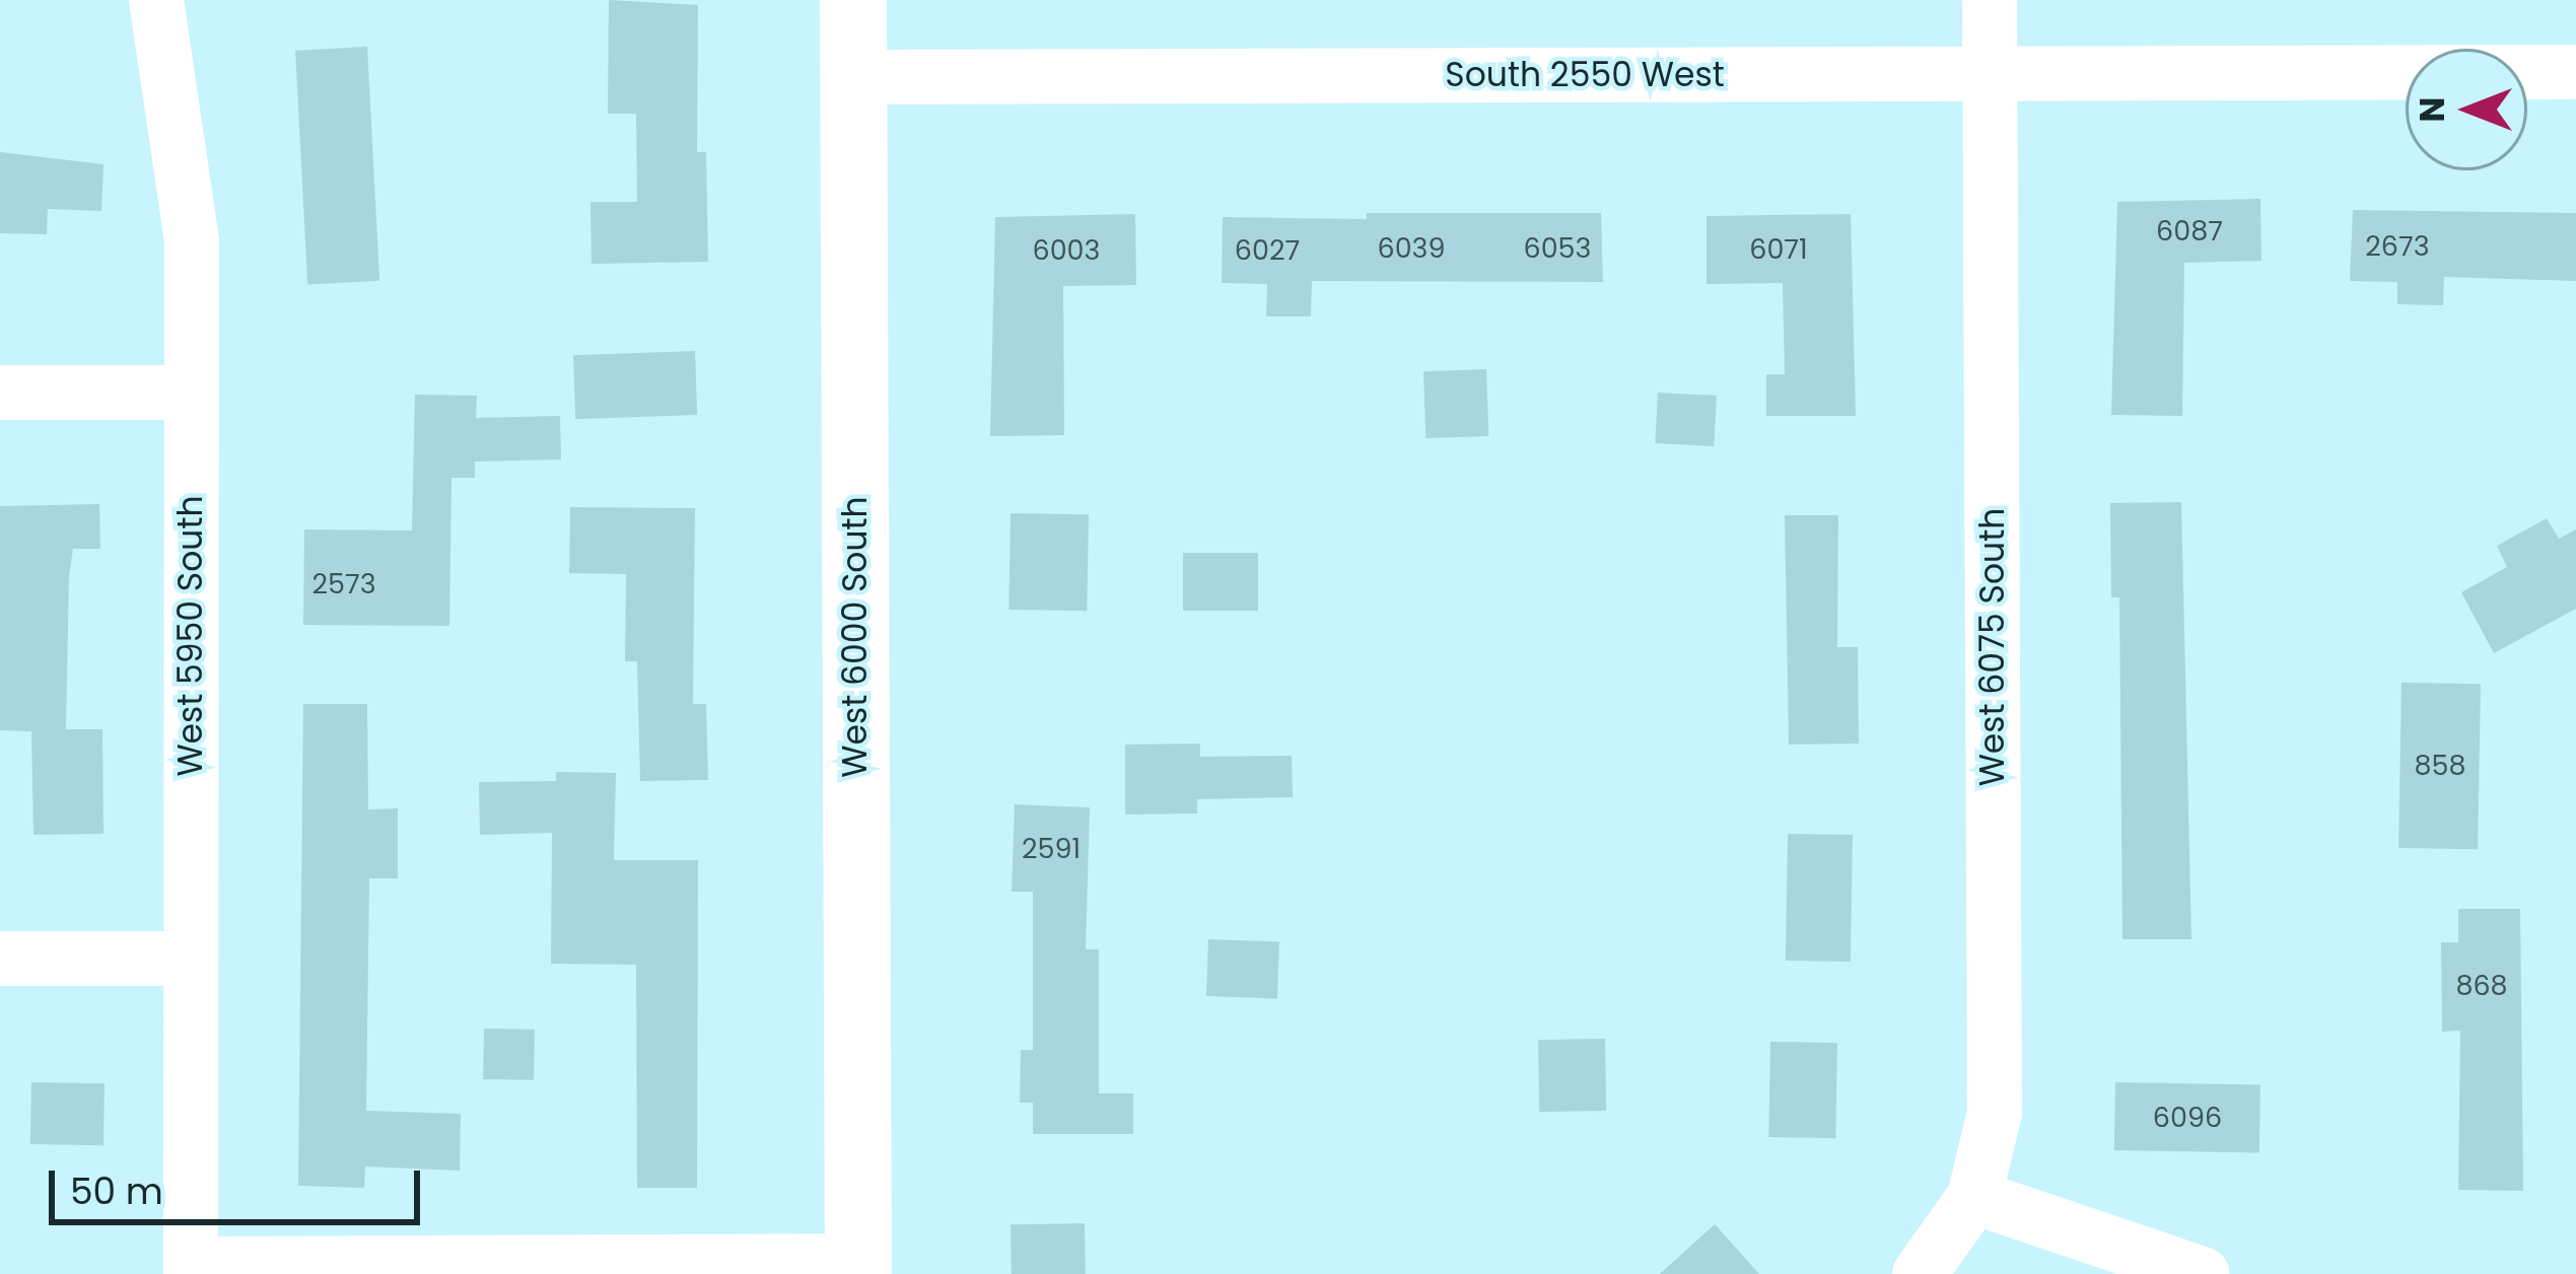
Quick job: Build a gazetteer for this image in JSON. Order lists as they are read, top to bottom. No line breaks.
{"streets":{"street":["South 2550 West","West 5950 South","West 6000 South","West 6075 South"]},"crossings":[["South 2550 West","West 6000 South"],["South 2550 West","West 6075 South"]],"house_numbers":["6087","2673","6039","6053","6071","6003","6027","2573","858","2591","868","6096"],"scale_bar":"50 m","north":"left"}
